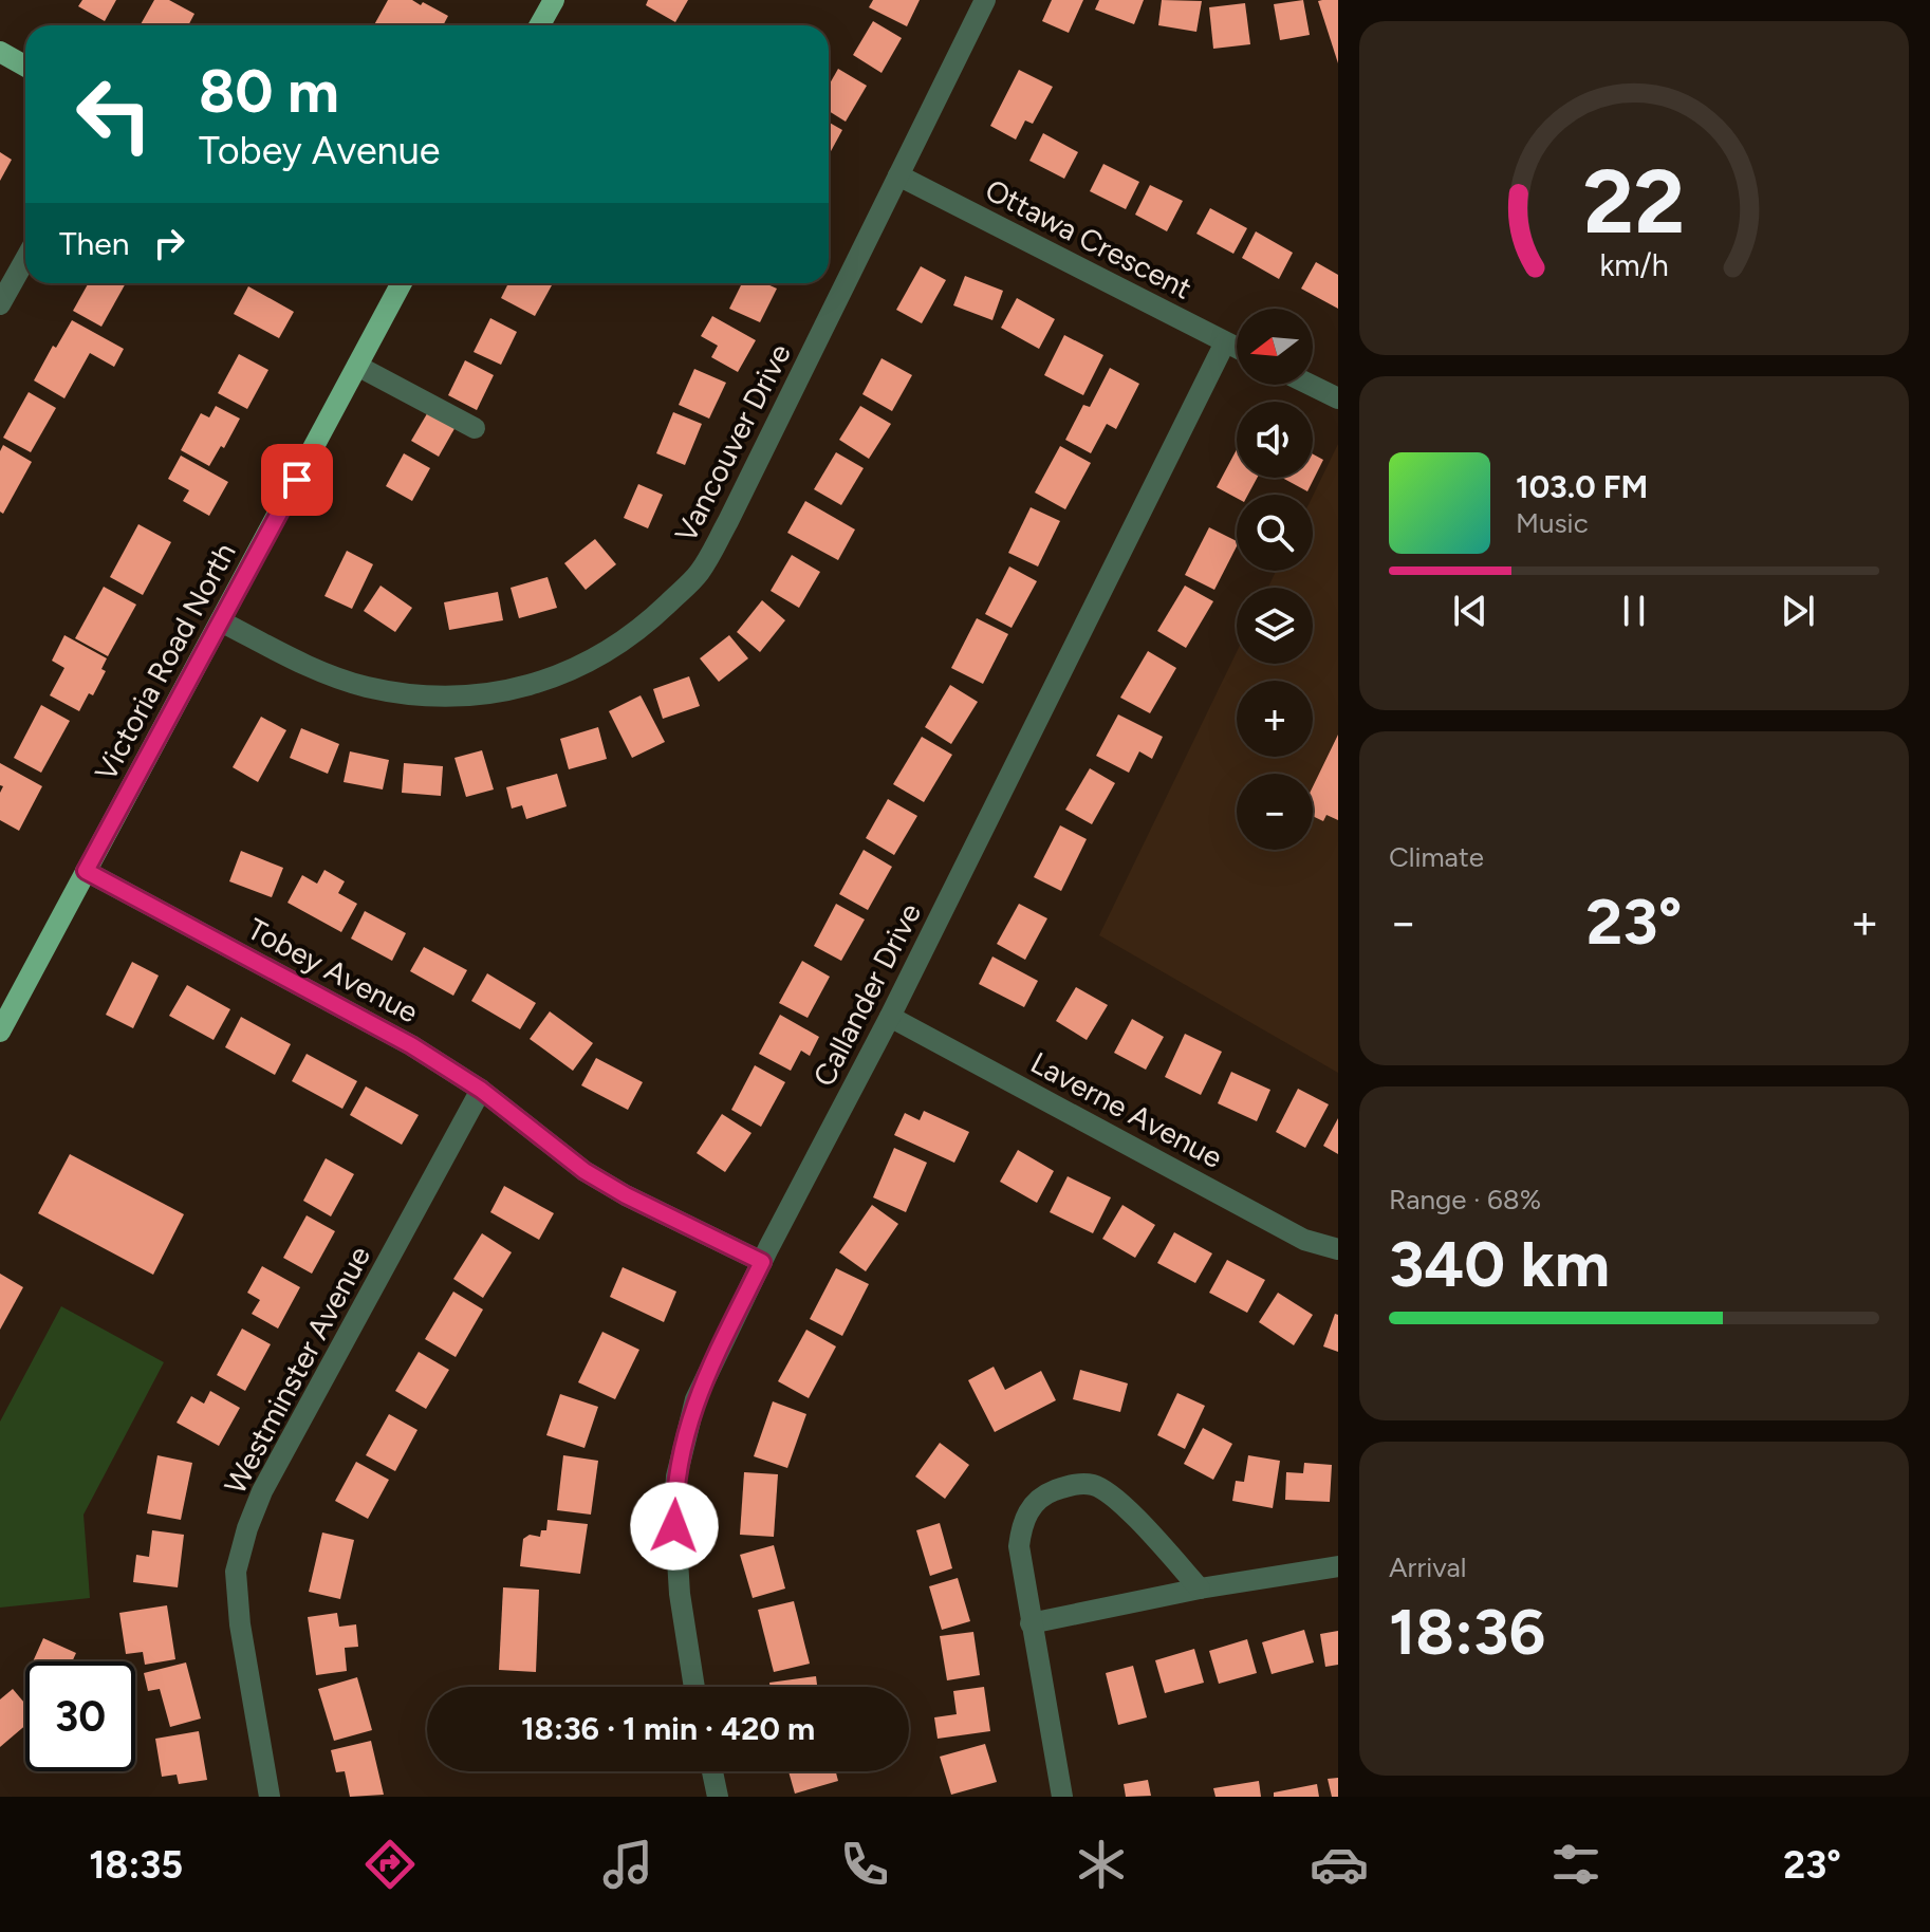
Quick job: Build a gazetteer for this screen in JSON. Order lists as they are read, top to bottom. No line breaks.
{"streets":{"main road":["Victoria Road North"],"street":["Ottawa Crescent","Vancouver Drive","Tobey Avenue","Callander Drive","Laverne Avenue","Westminster Avenue"]},"crossings":[["Ottawa Crescent","Vancouver Drive"],["Ottawa Crescent","Callander Drive"],["Vancouver Drive","Victoria Road North"],["Victoria Road North","Tobey Avenue"],["Tobey Avenue","Callander Drive"],["Tobey Avenue","Westminster Avenue"],["Callander Drive","Laverne Avenue"]],"north":"left","page":{"turn":["80 m","Tobey Avenue"],"then":"Then","map_buttons":["+","−"],"song":["103.0 FM","Music"],"tile":["Climate",["Range · 68%","340 km"],["Arrival","18:36"]],"heat":["−","23°","+"],"limit":"30","trip":"18:36 · 1 min · 420 m","tabs":["18:35","23°"],"gauge":["22","km/h"]}}
